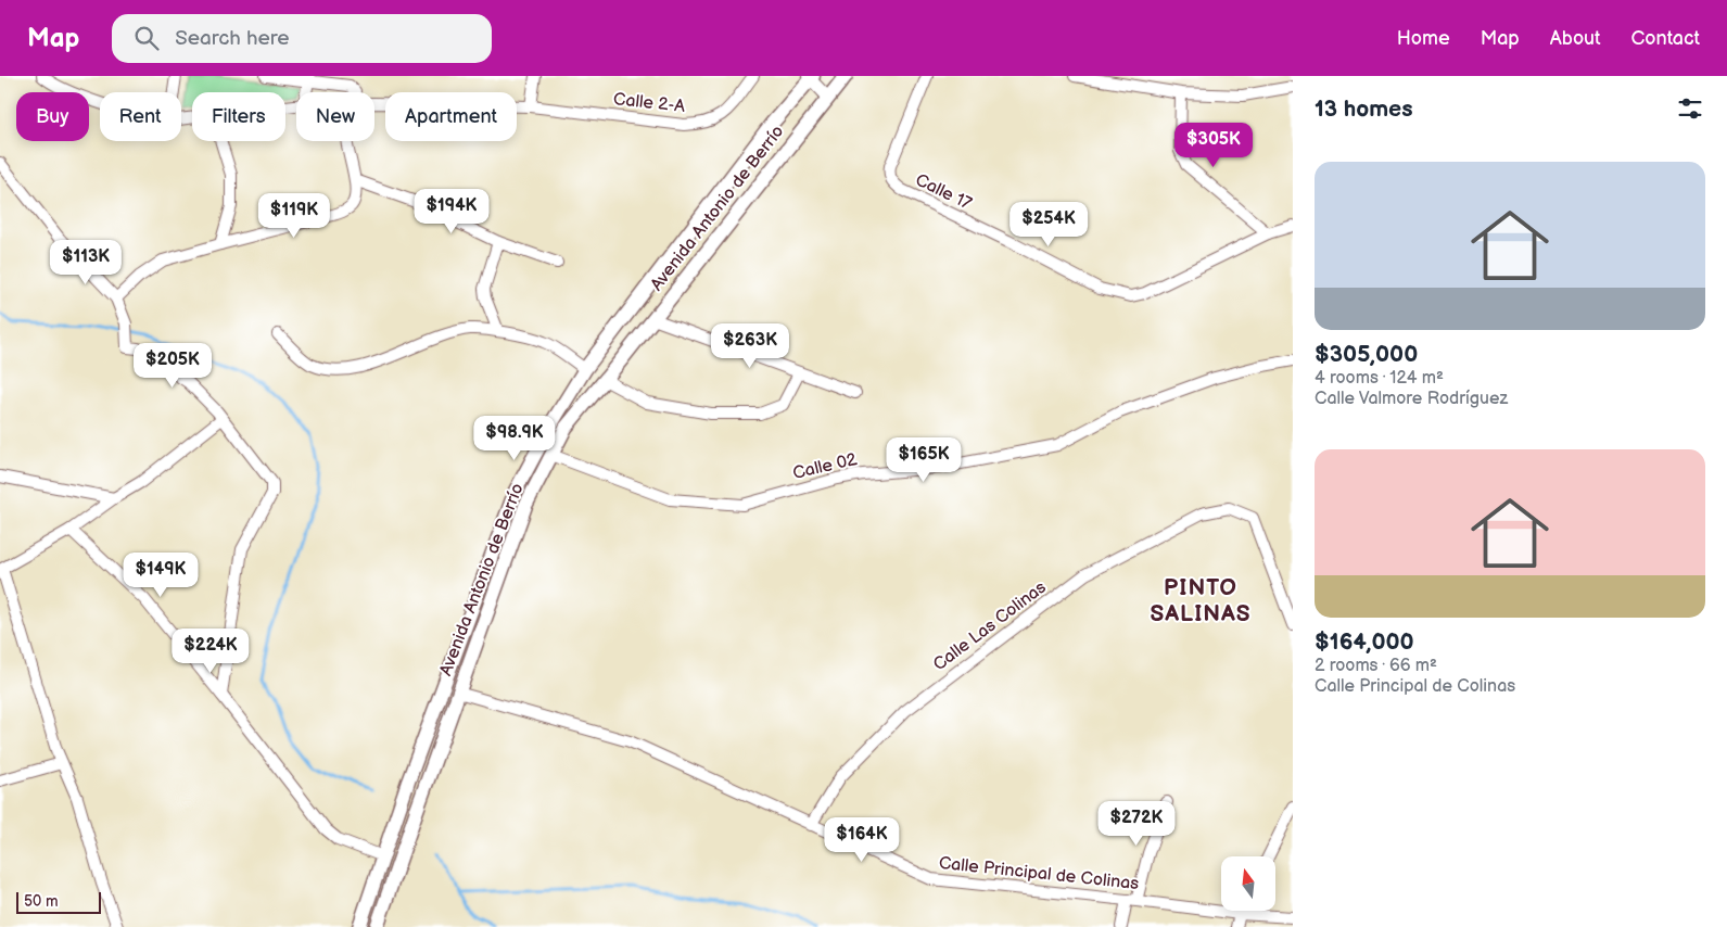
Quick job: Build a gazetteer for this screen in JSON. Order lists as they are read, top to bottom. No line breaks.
{"streets":{"street":["Calle 2-A","Calle 17","Avenida Antonio de Berrío","Calle 02","Calle Las Colinas","Calle Principal de Colinas"]},"crossings":[["Avenida Antonio de Berrío","Calle 02"],["Avenida Antonio de Berrío","Calle Principal de Colinas"],["Calle Las Colinas","Calle Principal de Colinas"]],"districts":["PINTO SALINAS"],"scale_bar":"50 m","north":"top","page":{"header":"Map","search":"Search here","nav":["Home","Map","About","Contact"],"heading":"13 homes","chip":["Buy","Rent","Filters","New","Apartment"],"price":["$305K","$194K","$119K","$254K","$113K","$263K","$205K","$98.9K","$165K","$149K","$224K","$272K","$164K"],"list":[{"name":"$305,000","note":"4 rooms · 124 m² · Calle Valmore Rodríguez"},{"name":"$164,000","note":"2 rooms · 66 m² · Calle Principal de Colinas"}],"scale":"50 m"}}
